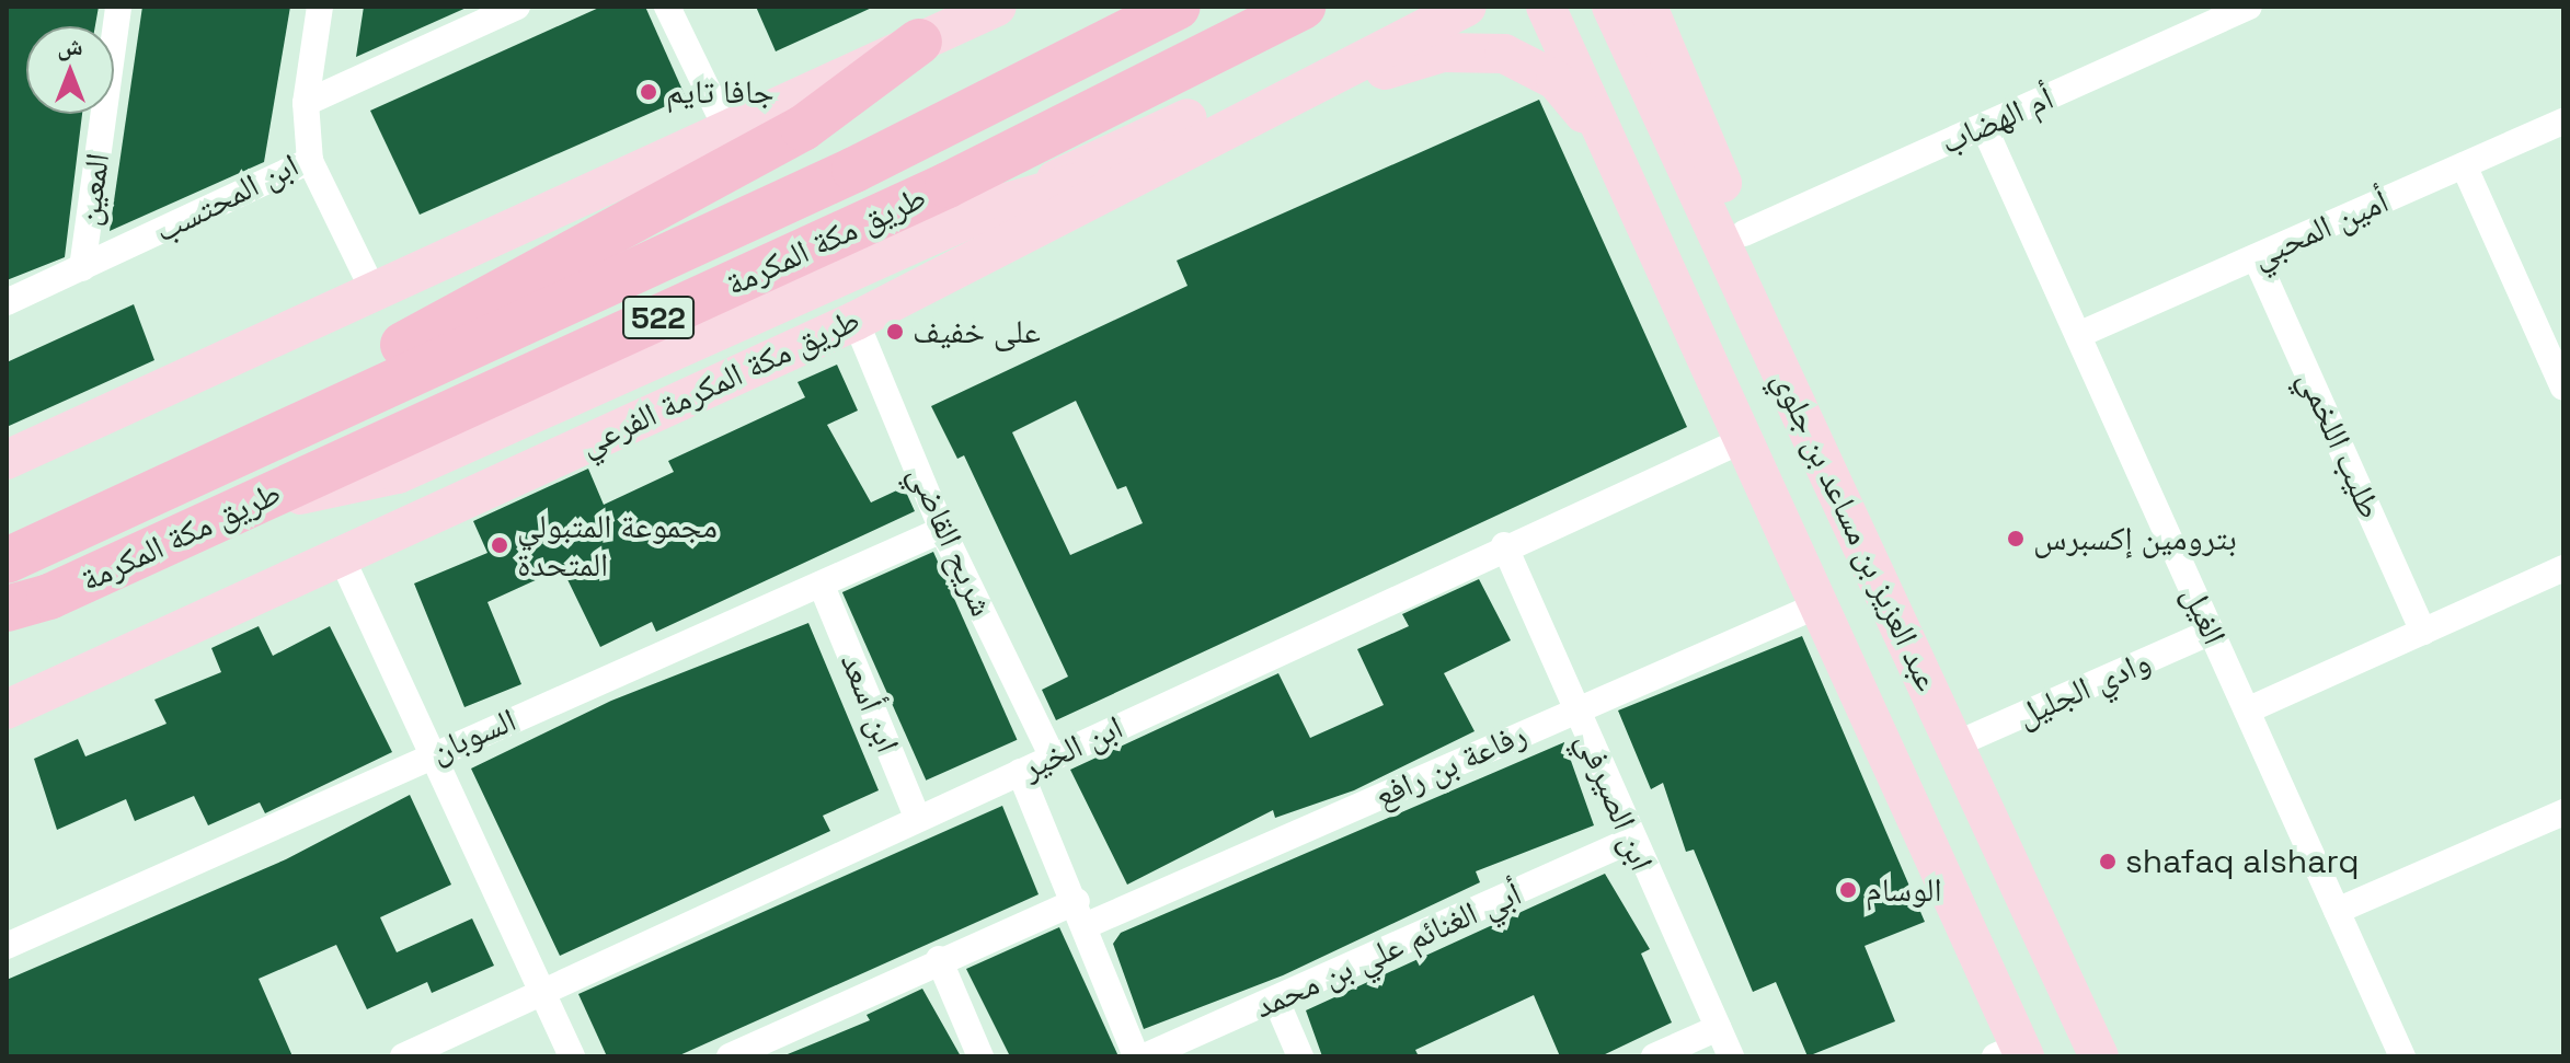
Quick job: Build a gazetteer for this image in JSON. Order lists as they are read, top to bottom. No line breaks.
{"streets":{"highway":["طريق مكة المكرمة","522"],"main road":["طريق مكة المكرمة الفرعي","عبد العزيز بن مساعد بن جلوي"],"street":["أم الهضاب","المعين","ابن المحتسب","أمين المحبي","طليب اللخمي","شريح القاضي","الغيل","وادي الجليل","ابن أسعد","السوبان","ابن الخير","رفاعة بن رافع","ابن الصيرفي","أبي الغنائم علي بن محمد"]},"crossings":[["أم الهضاب","الغيل"],["المعين","ابن المحتسب"],["أمين المحبي","طليب اللخمي"],["أمين المحبي","الغيل"],["طريق مكة المكرمة الفرعي","شريح القاضي"],["عبد العزيز بن مساعد بن جلوي","وادي الجليل"],["عبد العزيز بن مساعد بن جلوي","ابن الخير"],["عبد العزيز بن مساعد بن جلوي","رفاعة بن رافع"],["شريح القاضي","السوبان"],["شريح القاضي","ابن الخير"],["الغيل","وادي الجليل"],["ابن أسعد","السوبان"],["ابن أسعد","ابن الخير"],["ابن الخير","ابن الصيرفي"],["رفاعة بن رافع","ابن الصيرفي"],["ابن الصيرفي","أبي الغنائم علي بن محمد"]],"places":["جافا تايم","على خفيف","بترومين إكسبرس","مجموعة المتبولي المتحدة","shafaq alsharq","الوسام"],"north":"top"}
